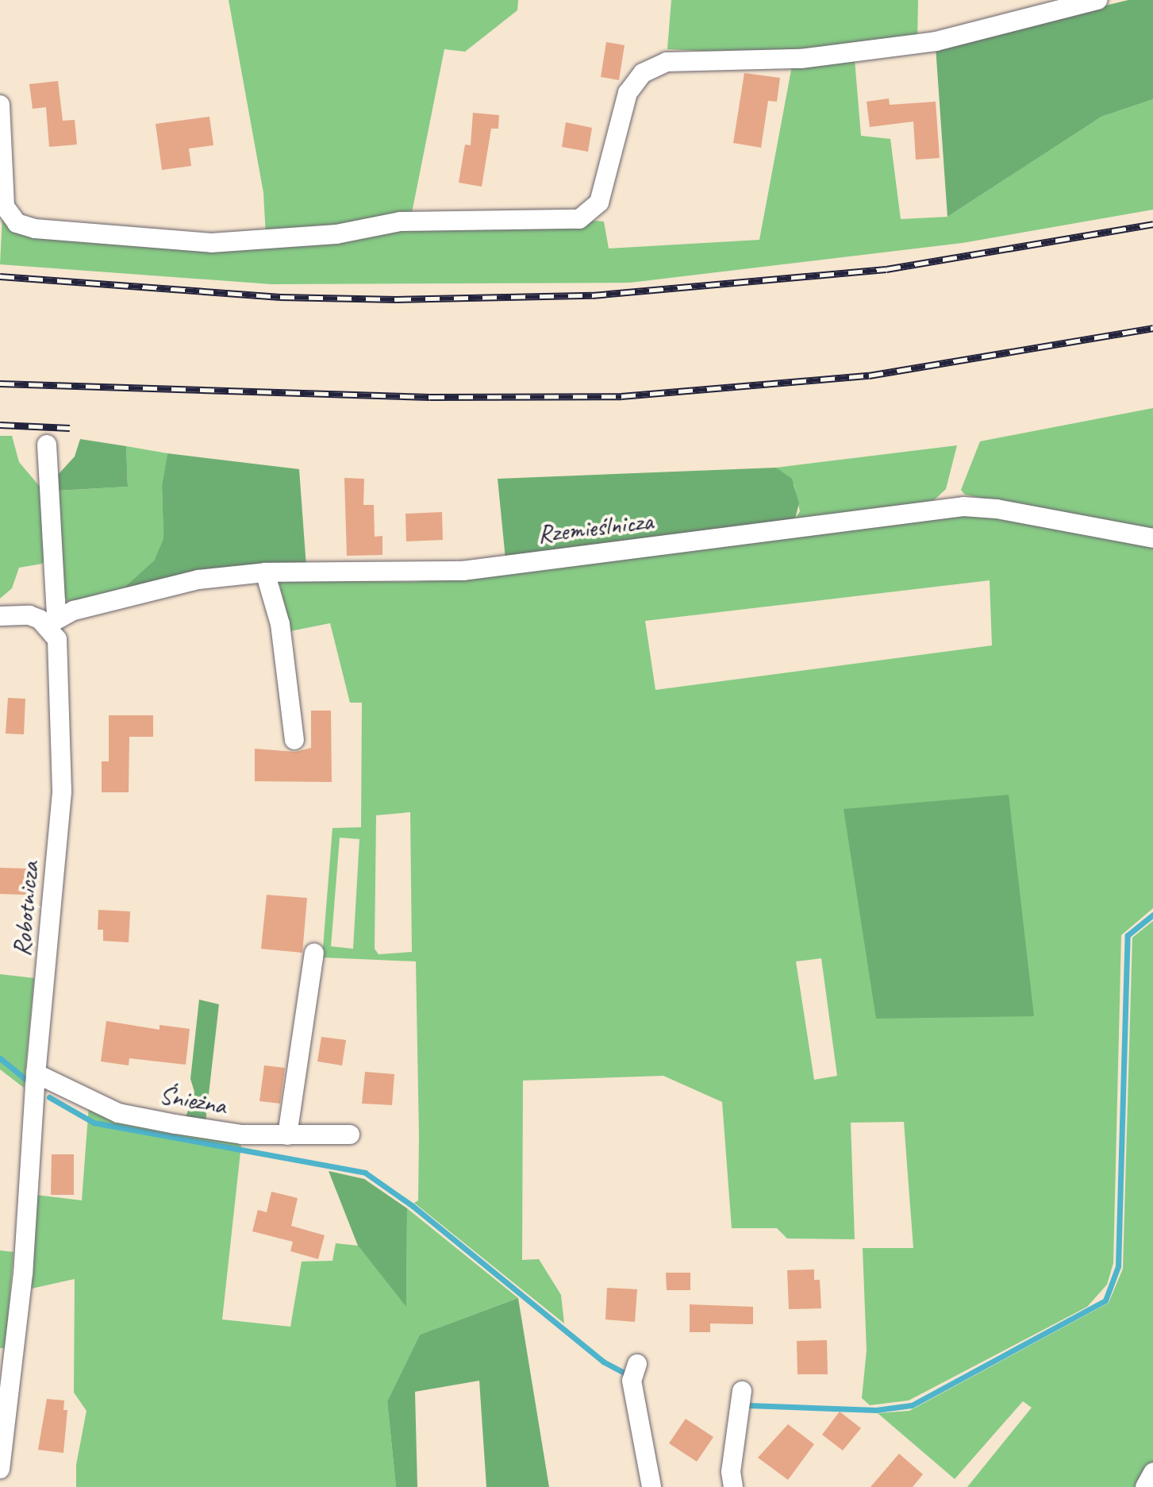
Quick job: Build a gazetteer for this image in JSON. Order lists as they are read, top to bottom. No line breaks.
{"streets":{"street":["Rzemieślnicza","Robotnicza","Śnieżna"]},"crossings":[["Rzemieślnicza","Robotnicza"],["Robotnicza","Śnieżna"]]}
